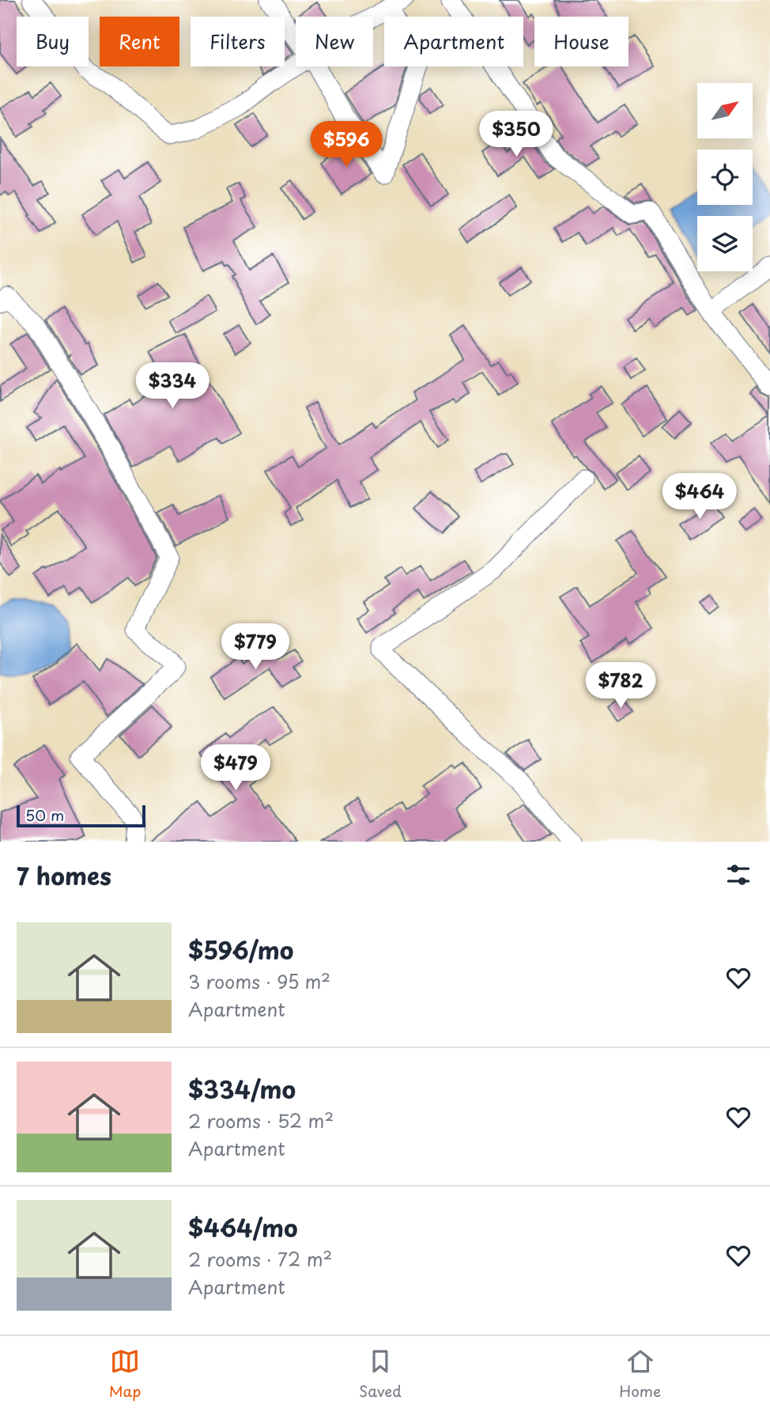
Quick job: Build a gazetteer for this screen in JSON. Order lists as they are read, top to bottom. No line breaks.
{"scale_bar":"50 m","north":"top right","page":{"chip":["Buy","Rent","Filters","New","Apartment","House"],"price":["$350","$596","$334","$464","$779","$782","$479"],"scale":"50 m","heading":"7 homes","list":[{"name":"$596/mo","note":"3 rooms · 95 m² · Apartment"},{"name":"$334/mo","note":"2 rooms · 52 m² · Apartment"},{"name":"$464/mo","note":"2 rooms · 72 m² · Apartment"}],"tabs":["Map","Saved","Home"]}}
